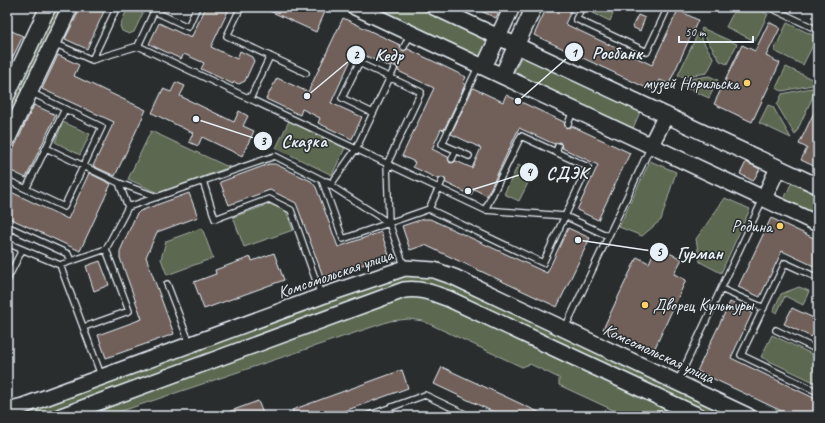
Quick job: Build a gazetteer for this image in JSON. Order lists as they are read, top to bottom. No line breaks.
{"streets":{"street":["Комсомольская улица"]},"places":["музей Норильска","Кедр","Росбанк","Сказка","СДЭК","Родина","Гурман","Дворец Культуры"],"scale_bar":"50 m"}
